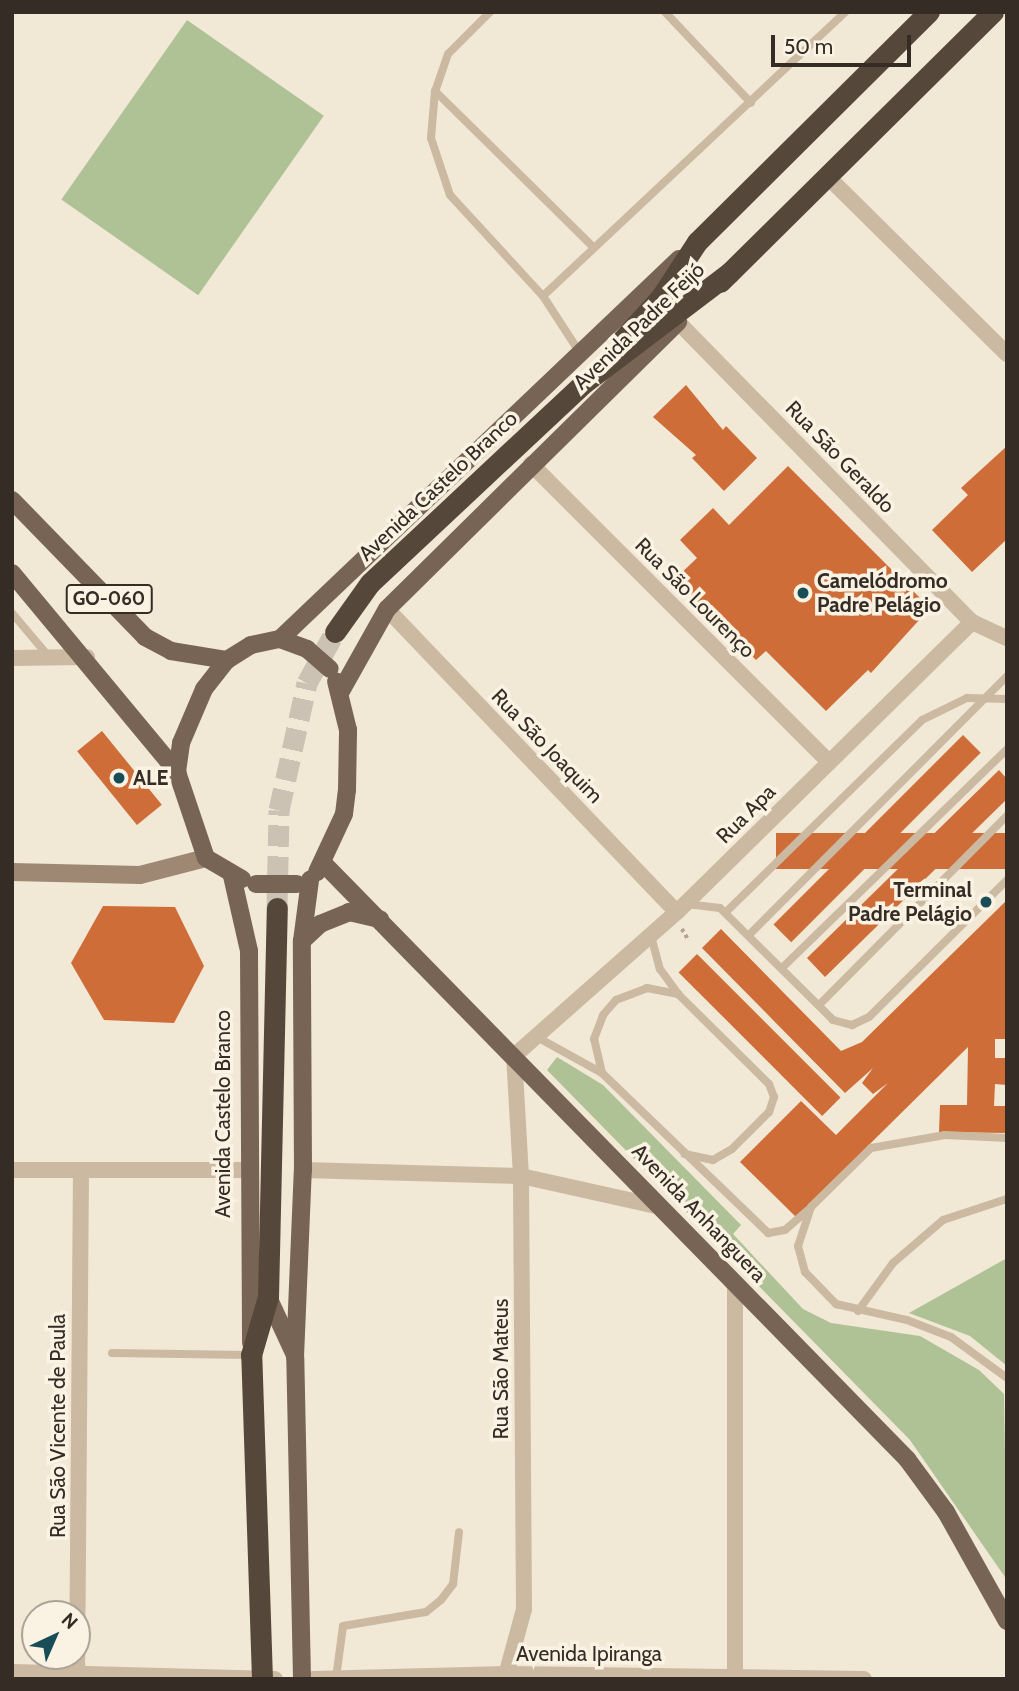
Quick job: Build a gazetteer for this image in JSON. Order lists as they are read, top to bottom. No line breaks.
{"streets":{"highway":["Avenida Padre Feijó","Avenida Castelo Branco"],"main road":["GO-060","Avenida Anhanguera"],"street":["Rua São Geraldo","Rua São Lourenço","Rua São Joaquim","Rua Apa","Rua São Mateus","Rua São Vicente de Paula","Avenida Ipiranga"]},"crossings":[["Avenida Padre Feijó","Rua São Geraldo"],["Avenida Padre Feijó","Avenida Castelo Branco"],["Avenida Padre Feijó","Rua São Lourenço"],["Avenida Padre Feijó","GO-060"],["Avenida Padre Feijó","Rua São Joaquim"],["Avenida Padre Feijó","Avenida Anhanguera"],["Rua São Geraldo","Rua Apa"],["Avenida Castelo Branco","GO-060"],["Avenida Castelo Branco","Avenida Anhanguera"],["Rua São Lourenço","Rua Apa"],["GO-060","Avenida Anhanguera"],["Rua São Joaquim","Rua Apa"],["Rua Apa","Avenida Anhanguera"],["Rua Apa","Rua São Mateus"],["Avenida Anhanguera","Rua São Mateus"],["Rua São Mateus","Avenida Ipiranga"]],"places":["Camelódromo Padre Pelágio","ALE","Terminal Padre Pelágio"],"scale_bar":"50 m","north":"top right"}
